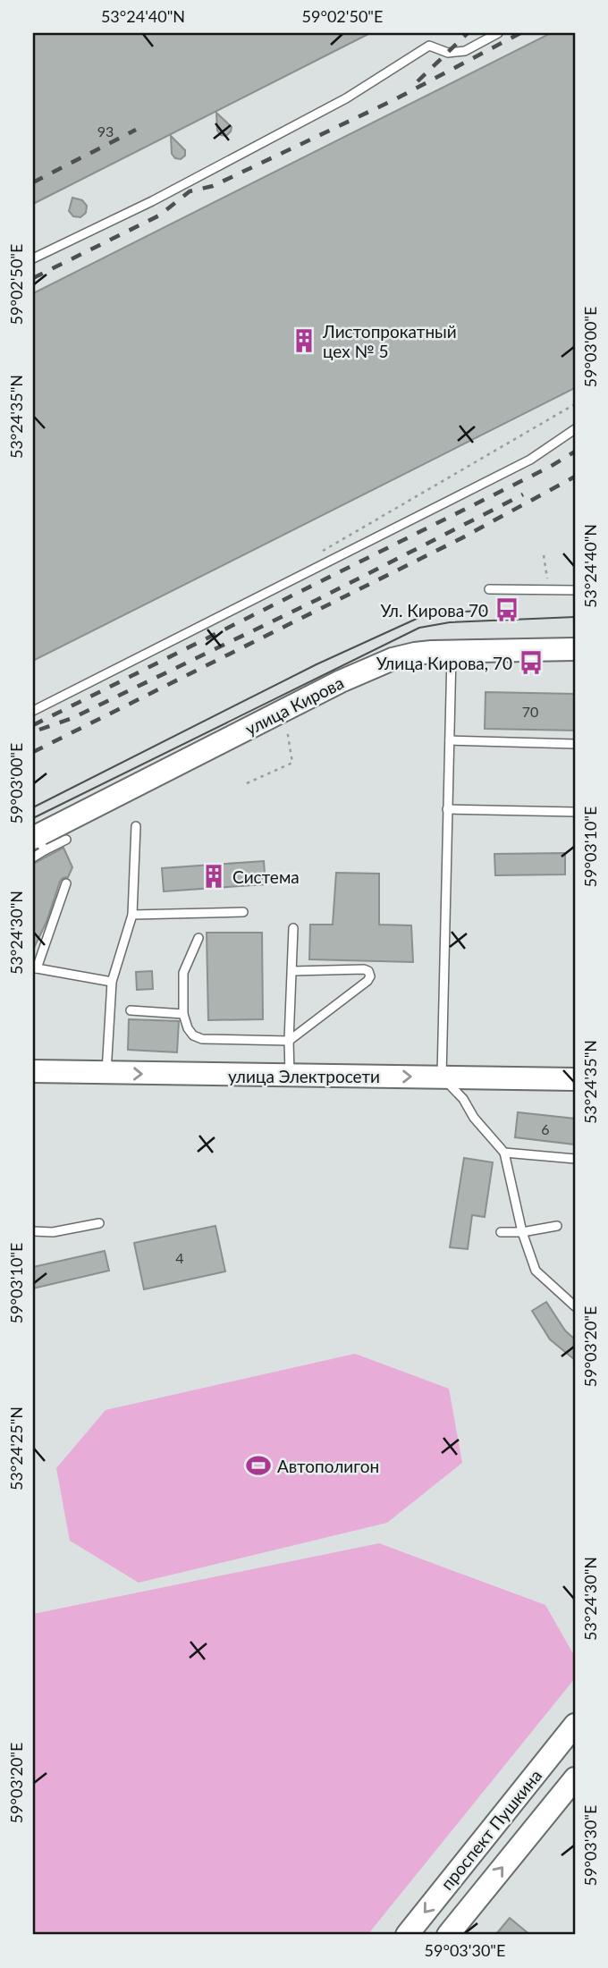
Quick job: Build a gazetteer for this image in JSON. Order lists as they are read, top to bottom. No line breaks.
{"streets":{"main road":["улица Кирова","улица Электросети","проспект Пушкина"]},"one_way":["улица Электросети"],"places":{"building":["Листопрокатный цех № 5","Система"],"bus stop":["Ул. Кирова 70","Улица Кирова, 70"],"sports":["Автополигон"]},"house_numbers":["93","70","6","4"],"coordinates":["53°24'40\"N","59°02'50\"E","59°03'00\"E","53°24'35\"N","59°03'10\"E","53°24'30\"N","59°03'20\"E","53°24'25\"N","59°03'30\"E"]}
